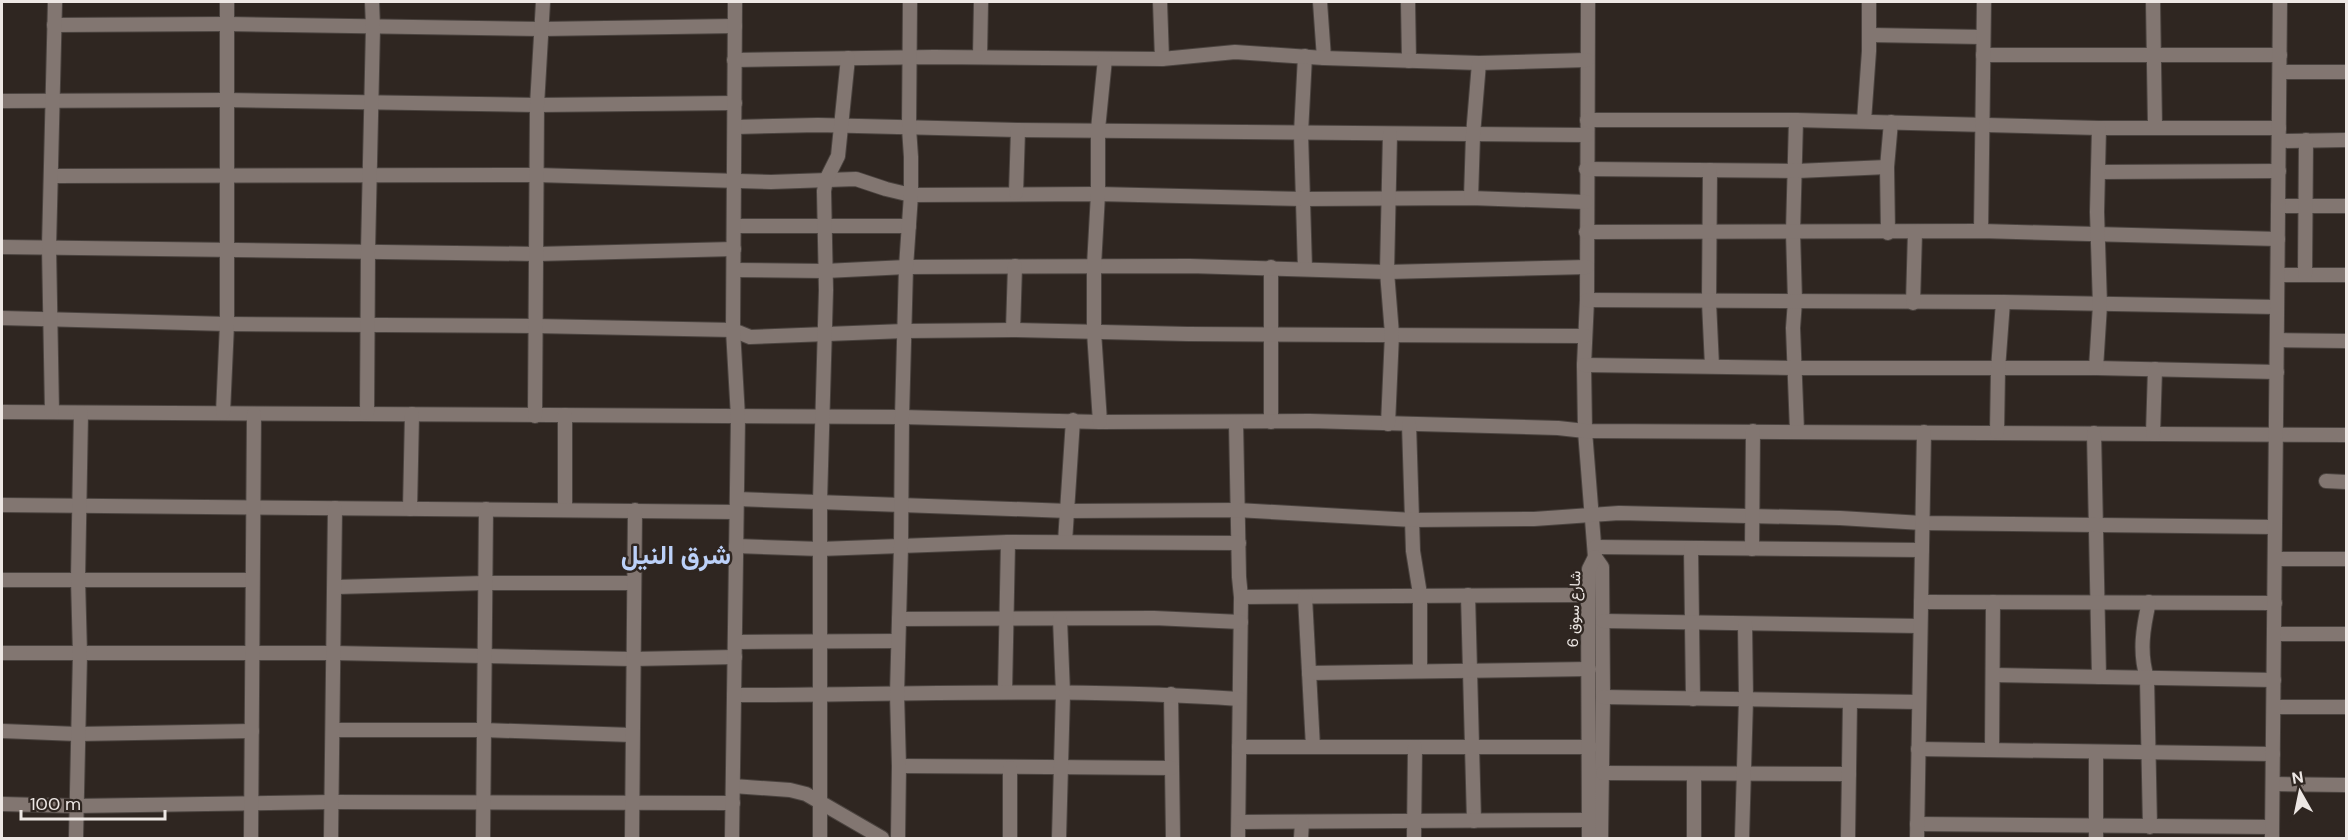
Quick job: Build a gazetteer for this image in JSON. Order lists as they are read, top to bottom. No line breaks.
{"streets":{"street":["شارع سوق 6"]},"districts":["شرق النيل"],"scale_bar":"100 m","north":"top"}
